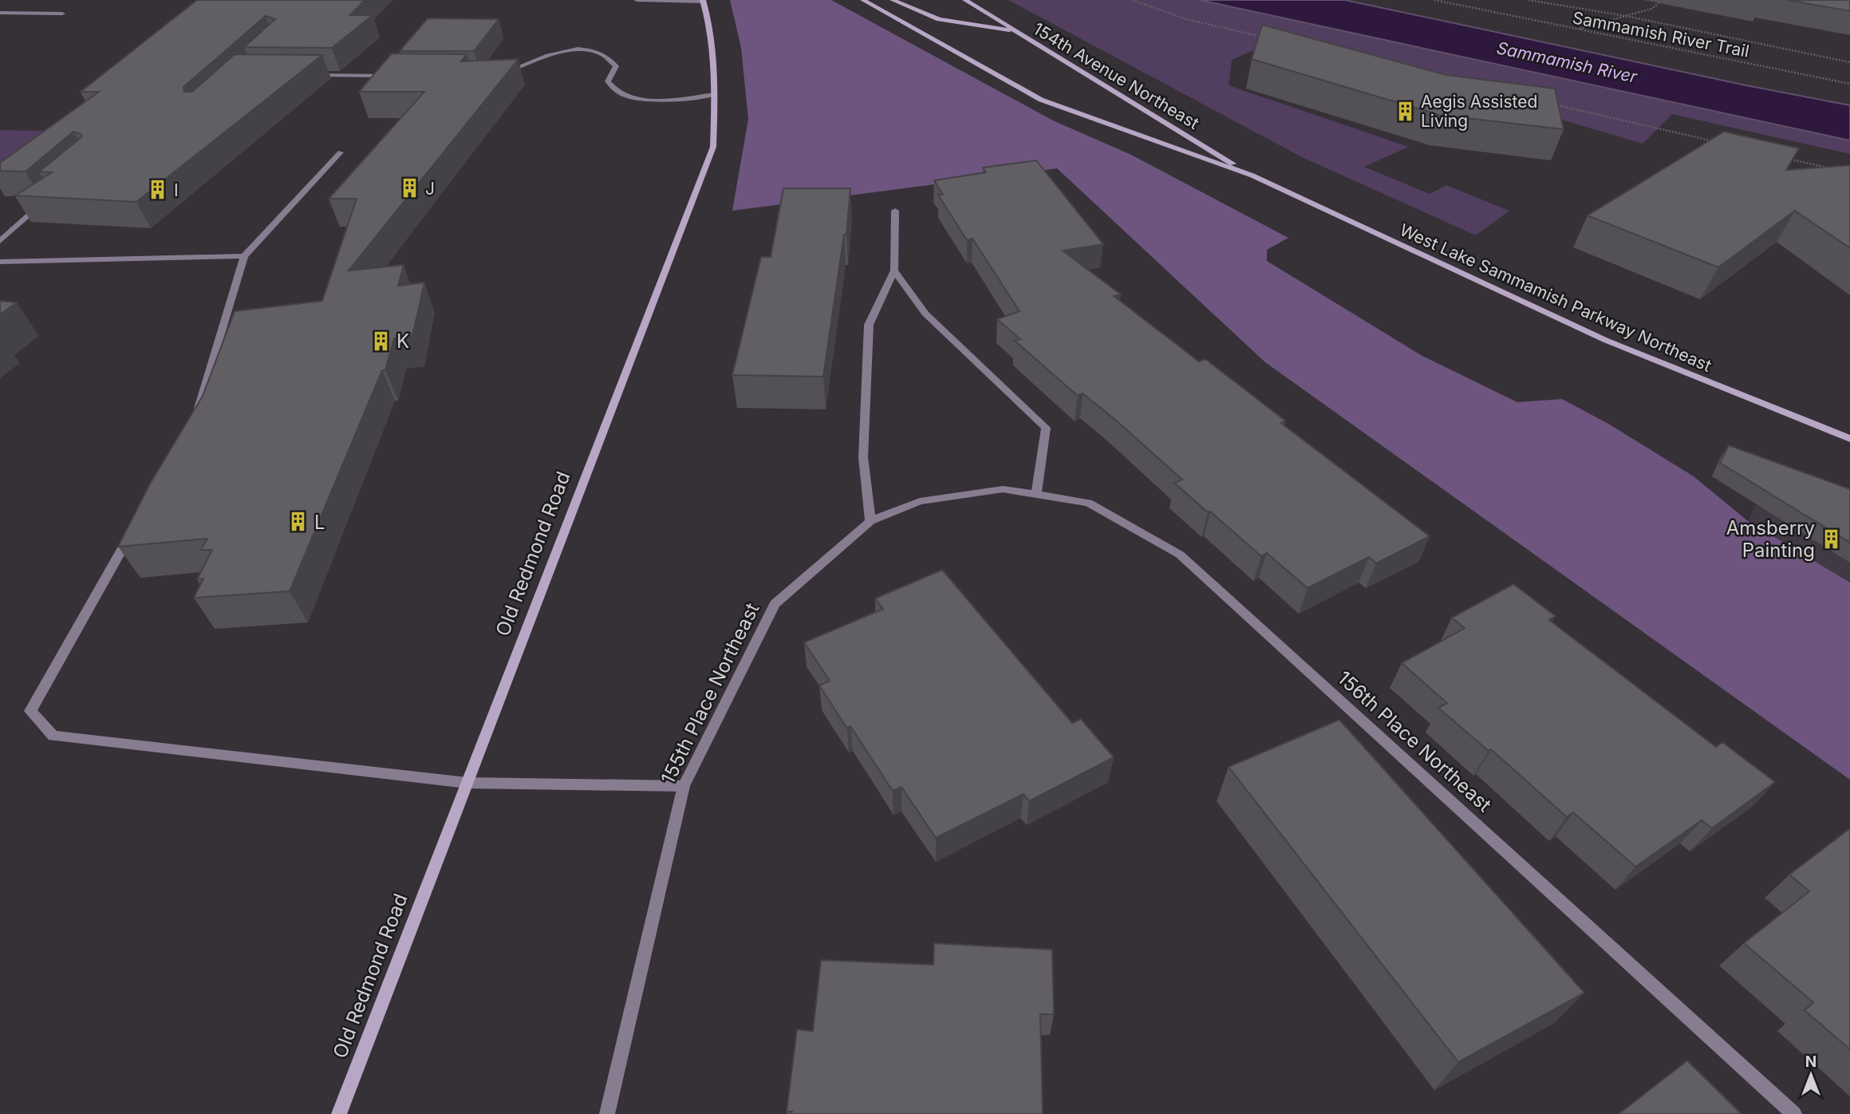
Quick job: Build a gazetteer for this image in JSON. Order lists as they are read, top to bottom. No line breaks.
{"streets":{"main road":["154th Avenue Northeast","West Lake Sammamish Parkway Northeast","Old Redmond Road"],"street":["155th Place Northeast","156th Place Northeast"],"path":["Sammamish River Trail"]},"crossings":[["154th Avenue Northeast","West Lake Sammamish Parkway Northeast"],["155th Place Northeast","156th Place Northeast"]],"water":["Sammamish River"],"places":{"building":["Aegis Assisted Living","J","I","K","L","Amsberry Painting"]},"north":"top"}
